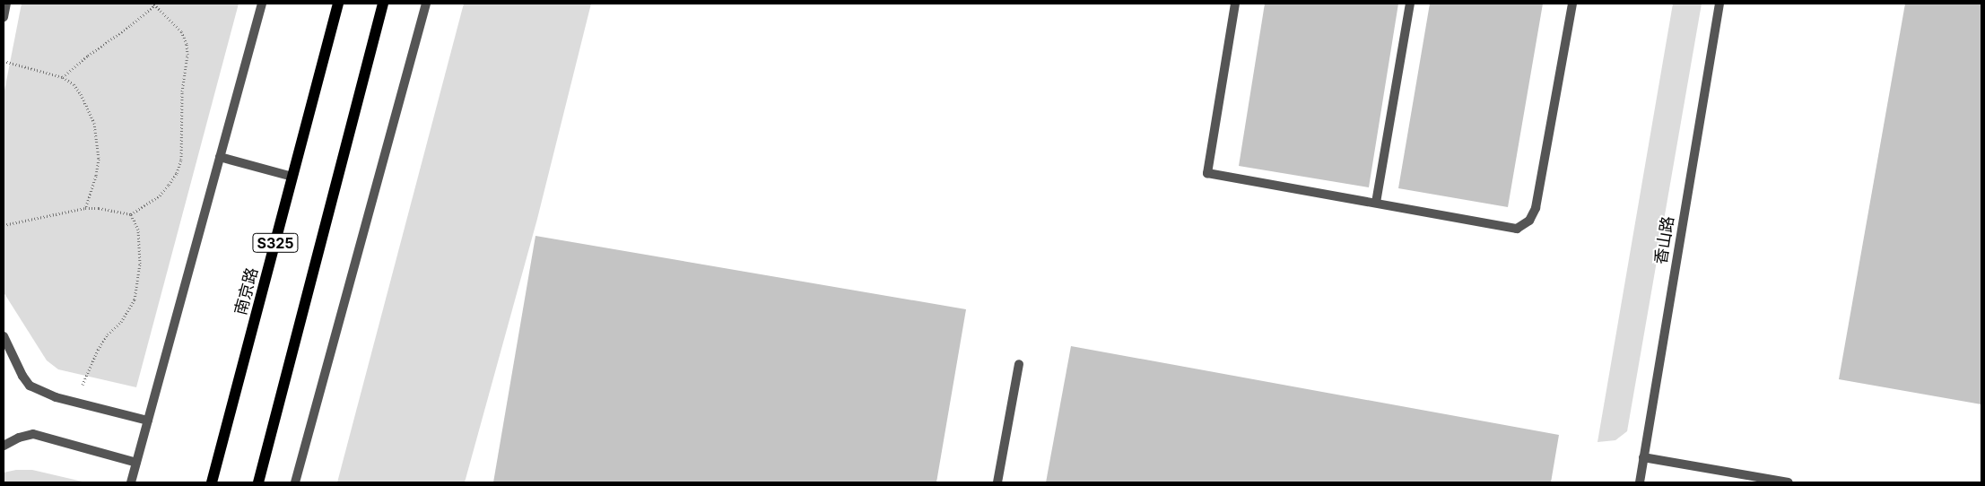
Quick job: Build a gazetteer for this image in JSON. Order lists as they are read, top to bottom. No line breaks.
{"streets":{"main road":["S325","南京路"],"street":["香山路"]}}
